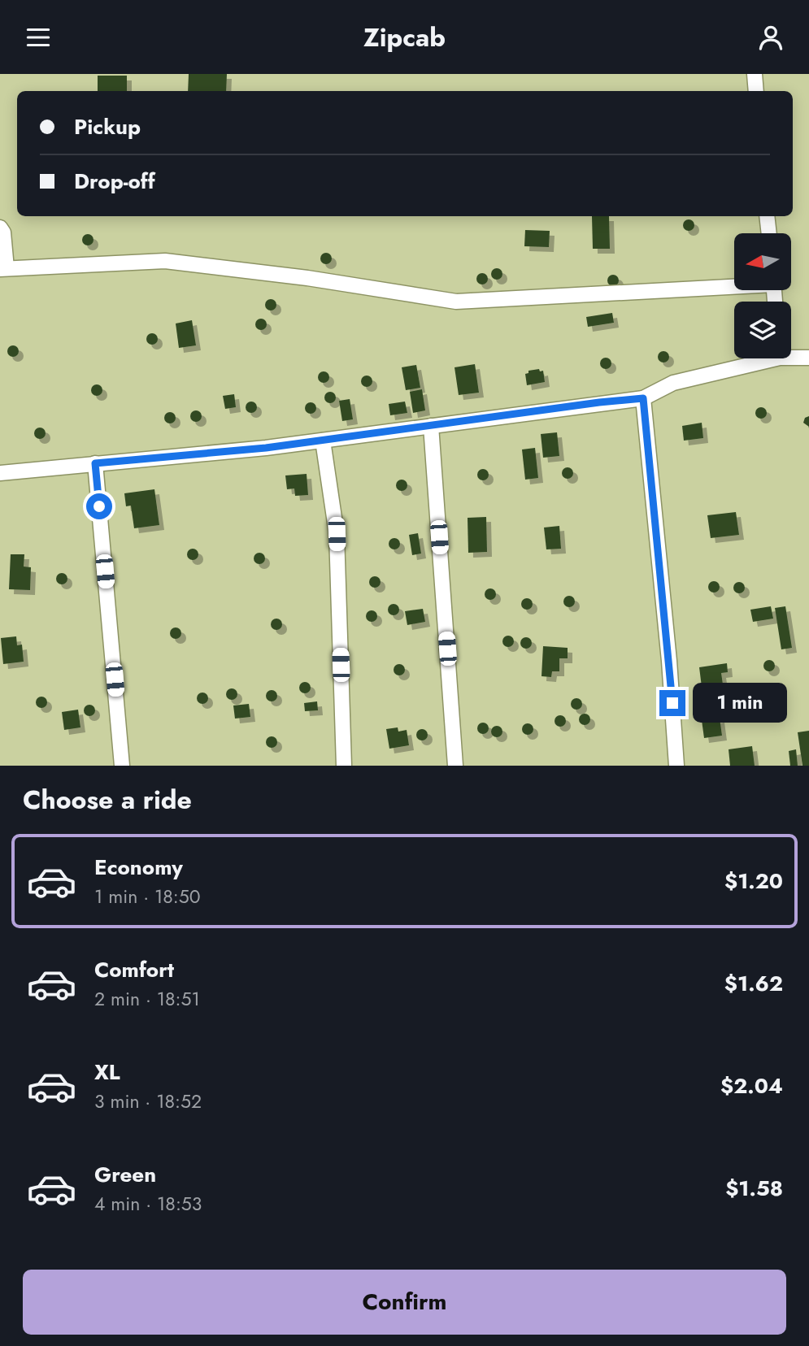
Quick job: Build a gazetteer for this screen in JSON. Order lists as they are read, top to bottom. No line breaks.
{"north":"left","page":{"header":"Zipcab","banner":["Pickup","Drop-off"],"bubble":"1 min","heading":"Choose a ride","list":[{"name":"Economy","note":"1 min · 18:50","value":"$1.20"},{"name":"Comfort","note":"2 min · 18:51","value":"$1.62"},{"name":"XL","note":"3 min · 18:52","value":"$2.04"},{"name":"Green","note":"4 min · 18:53","value":"$1.58"}],"buttons":"Confirm"}}
